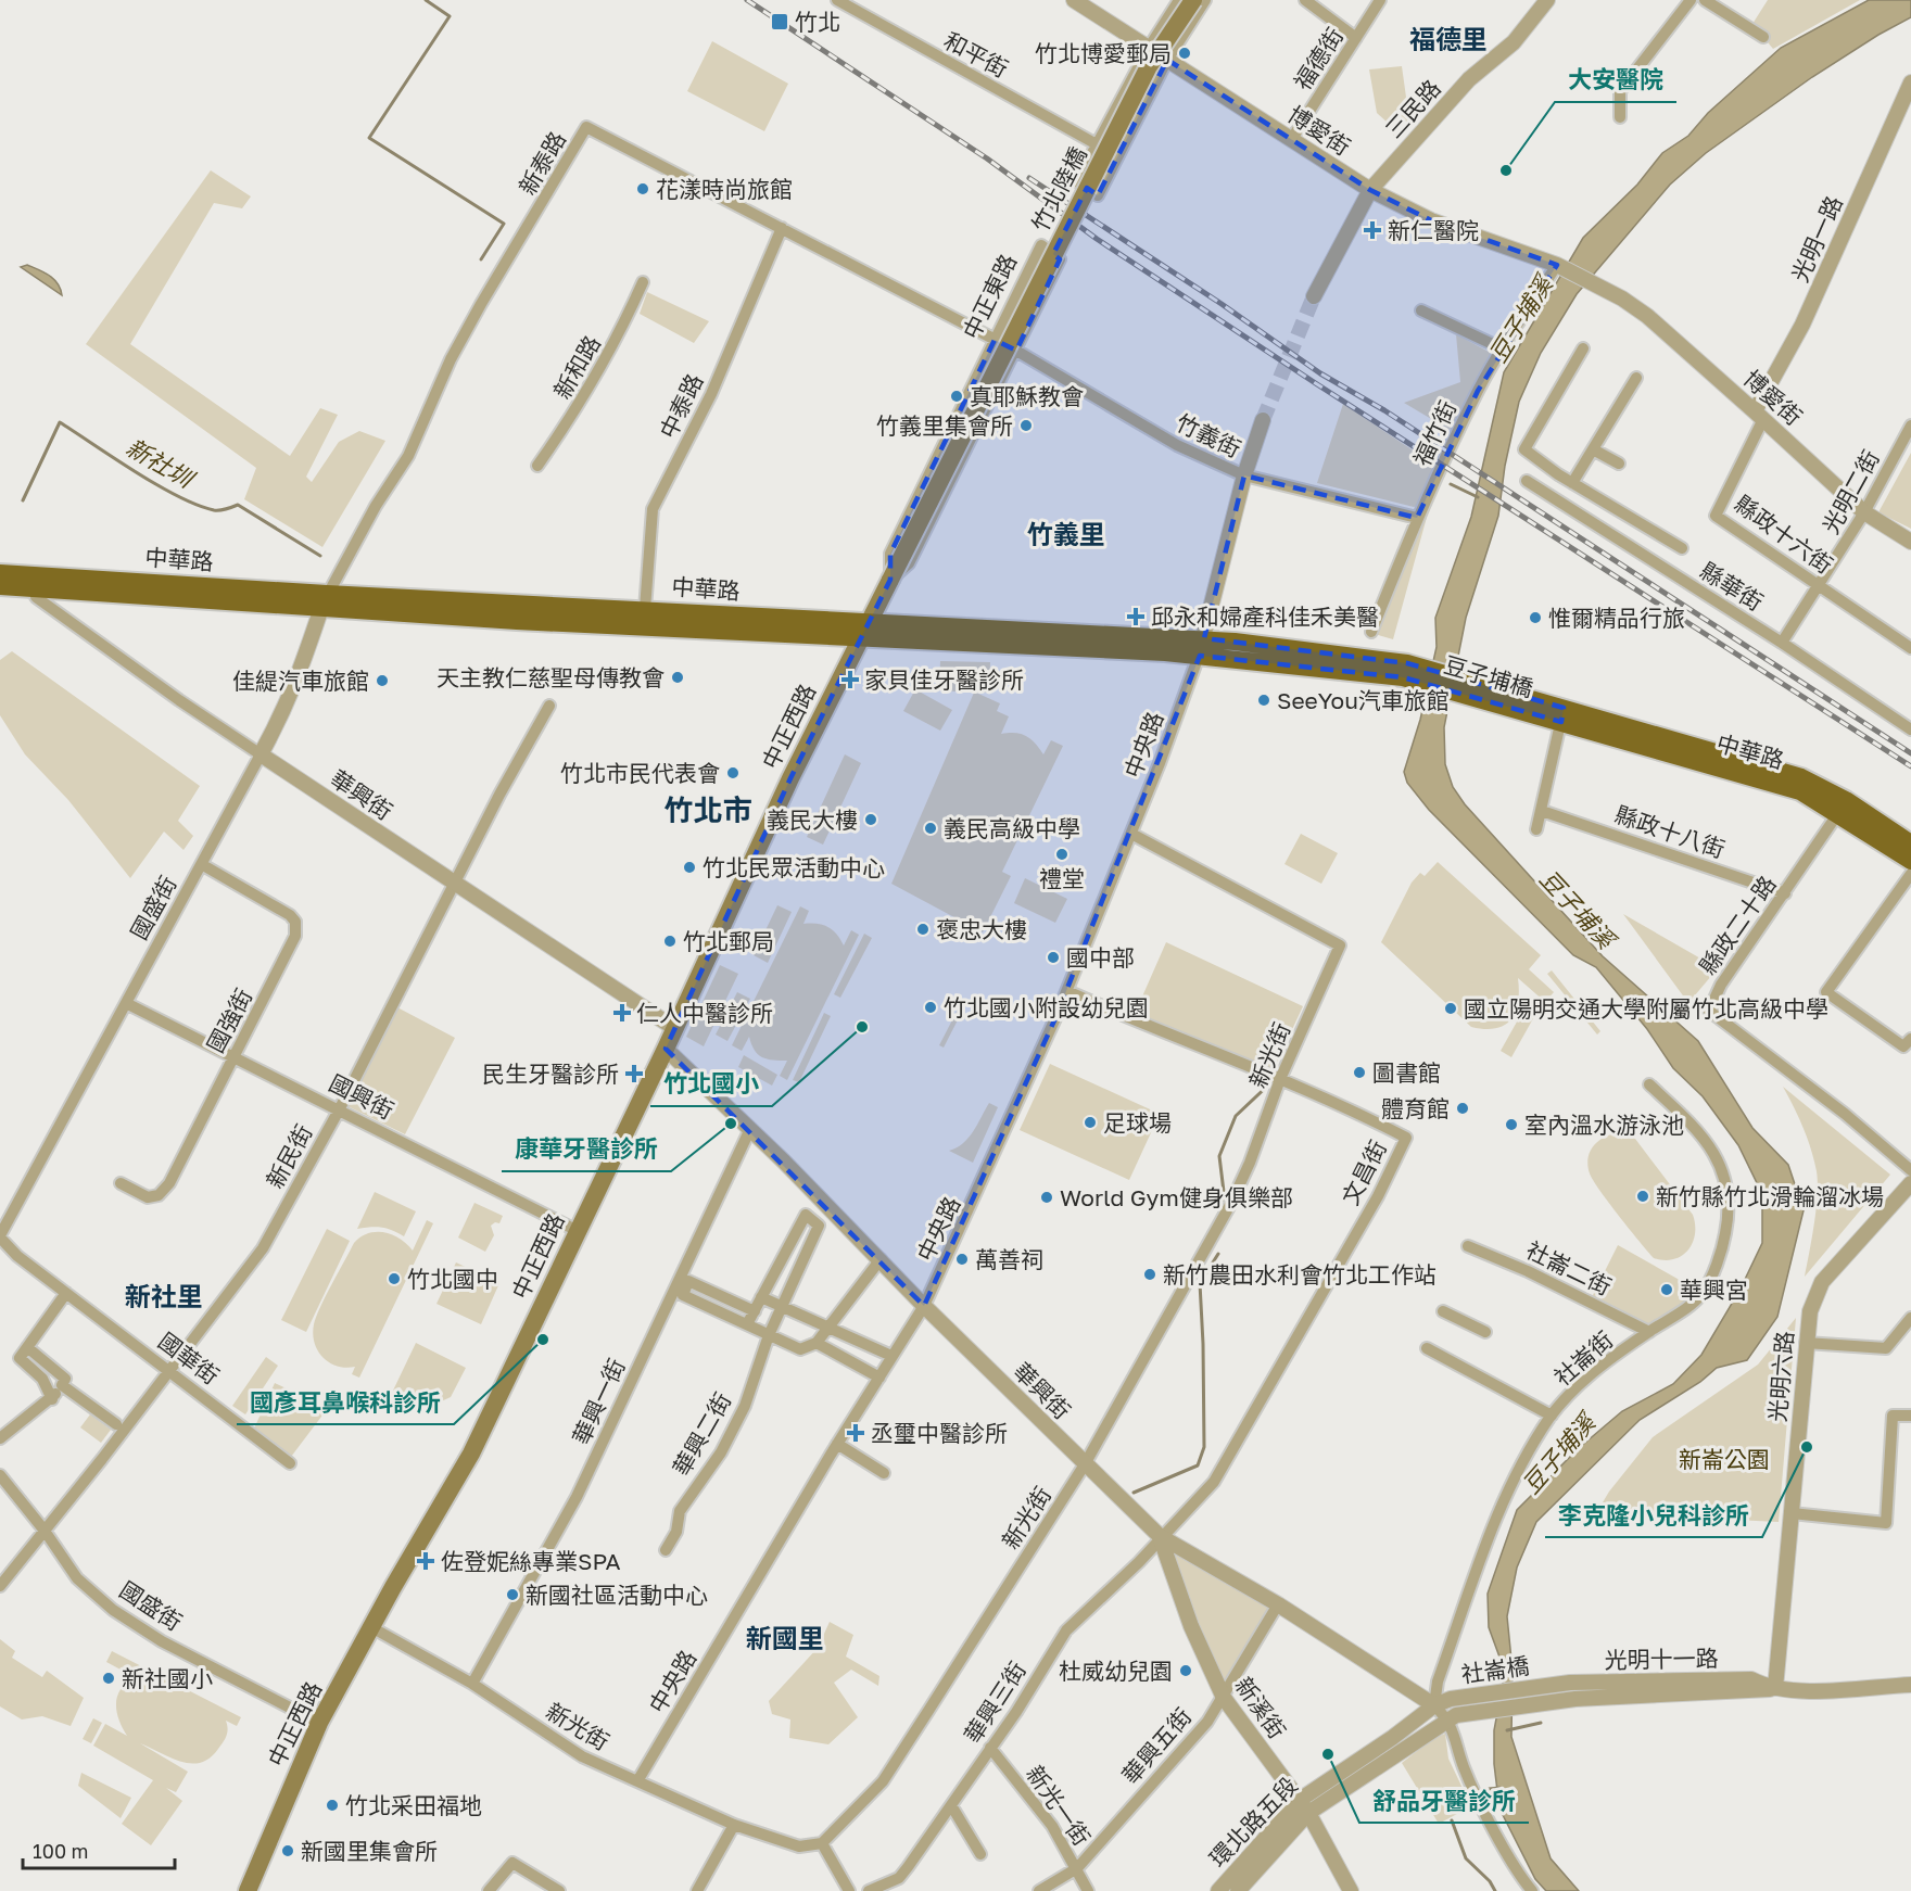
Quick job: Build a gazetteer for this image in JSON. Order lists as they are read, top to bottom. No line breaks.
{"streets":{"main road":["竹北陸橋","中正東路","中華路","豆子埔橋","中正西路"],"street":["和平街","福德街","三民路","博愛街","新泰路","光明一路","新和路","中泰路","福竹街","竹義街","光明二街","縣政十六街","縣華街","中央路","華興街","縣政十八街","國盛街","縣政二十路","國強街","新光街","國興街","新民街","文昌街","社崙二街","國華街","社崙街","光明六路","華興一街","華興二街","光明十一路","社崙橋","華興三街","新溪街","華興五街","新光一街","環北路五段"]},"crossings":[["福德街","博愛街"],["三民路","博愛街"],["博愛街","光明一路"],["博愛街","福竹街"],["博愛街","光明二街"],["博愛街","縣政十六街"],["新泰路","中正東路"],["新泰路","中泰路"],["新泰路","竹義街"],["新泰路","中華路"],["新泰路","國盛街"],["竹北陸橋","中正東路"],["光明一路","縣政十六街"],["中正東路","竹義街"],["中正東路","中華路"],["中正東路","中正西路"],["中泰路","中華路"],["福竹街","竹義街"],["光明二街","縣政十六街"],["光明二街","縣華街"],["中華路","豆子埔橋"],["中華路","中正西路"],["中華路","中央路"],["中華路","華興街"],["中華路","國盛街"],["中華路","縣政二十路"],["中正西路","華興街"],["中正西路","國盛街"],["中正西路","新光街"],["中正西路","國興街"],["中央路","華興街"],["中央路","新光街"],["中央路","文昌街"],["華興街","國盛街"],["華興街","新光街"],["華興街","新民街"],["華興街","文昌街"],["華興街","社崙街"],["華興街","華興一街"],["華興街","華興三街"],["華興街","新溪街"],["華興街","華興五街"],["華興街","環北路五段"],["縣政十八街","縣政二十路"],["國盛街","國強街"],["國盛街","國興街"],["國盛街","新民街"],["國盛街","國華街"],["國強街","國興街"],["新光街","文昌街"],["新光街","華興一街"],["國興街","新民街"],["新民街","國華街"],["文昌街","華興三街"],["文昌街","新溪街"],["社崙二街","社崙街"],["社崙街","環北路五段"],["光明六路","光明十一路"],["光明十一路","社崙橋"],["社崙橋","環北路五段"],["華興三街","新溪街"],["華興三街","新光一街"],["新溪街","華興五街"],["新溪街","環北路五段"],["華興五街","新光一街"]],"districts":["福德里","竹義里","竹北市","新社里","新國里"],"water":["豆子埔溪","新社圳"],"parks":["新崙公園"],"places":{"transit":["竹北"],"other":["竹北博愛郵局","大安醫院","花漾時尚旅館","真耶穌教會","竹義里集會所","惟爾精品行旅","天主教仁慈聖母傳教會","佳緹汽車旅館","SeeYou汽車旅館","竹北市民代表會","義民大樓","義民高級中學","禮堂","竹北民眾活動中心","褒忠大樓","竹北郵局","國中部","竹北國小附設幼兒園","國立陽明交通大學附屬竹北高級中學","竹北國小","圖書館","體育館","足球場","康華牙醫診所","室內溫水游泳池","新竹縣竹北滑輪溜冰場","World Gym健身俱樂部","萬善祠","新竹農田水利會竹北工作站","竹北國中","華興宮","國彥耳鼻喉科診所","李克隆小兒科診所","新國社區活動中心","杜威幼兒園","新社國小","舒品牙醫診所","竹北采田福地","新國里集會所"],"health":["新仁醫院","邱永和婦產科佳禾美醫","家貝佳牙醫診所","仁人中醫診所","民生牙醫診所","丞璽中醫診所","佐登妮絲專業SPA"]},"scale_bar":"100 m"}
